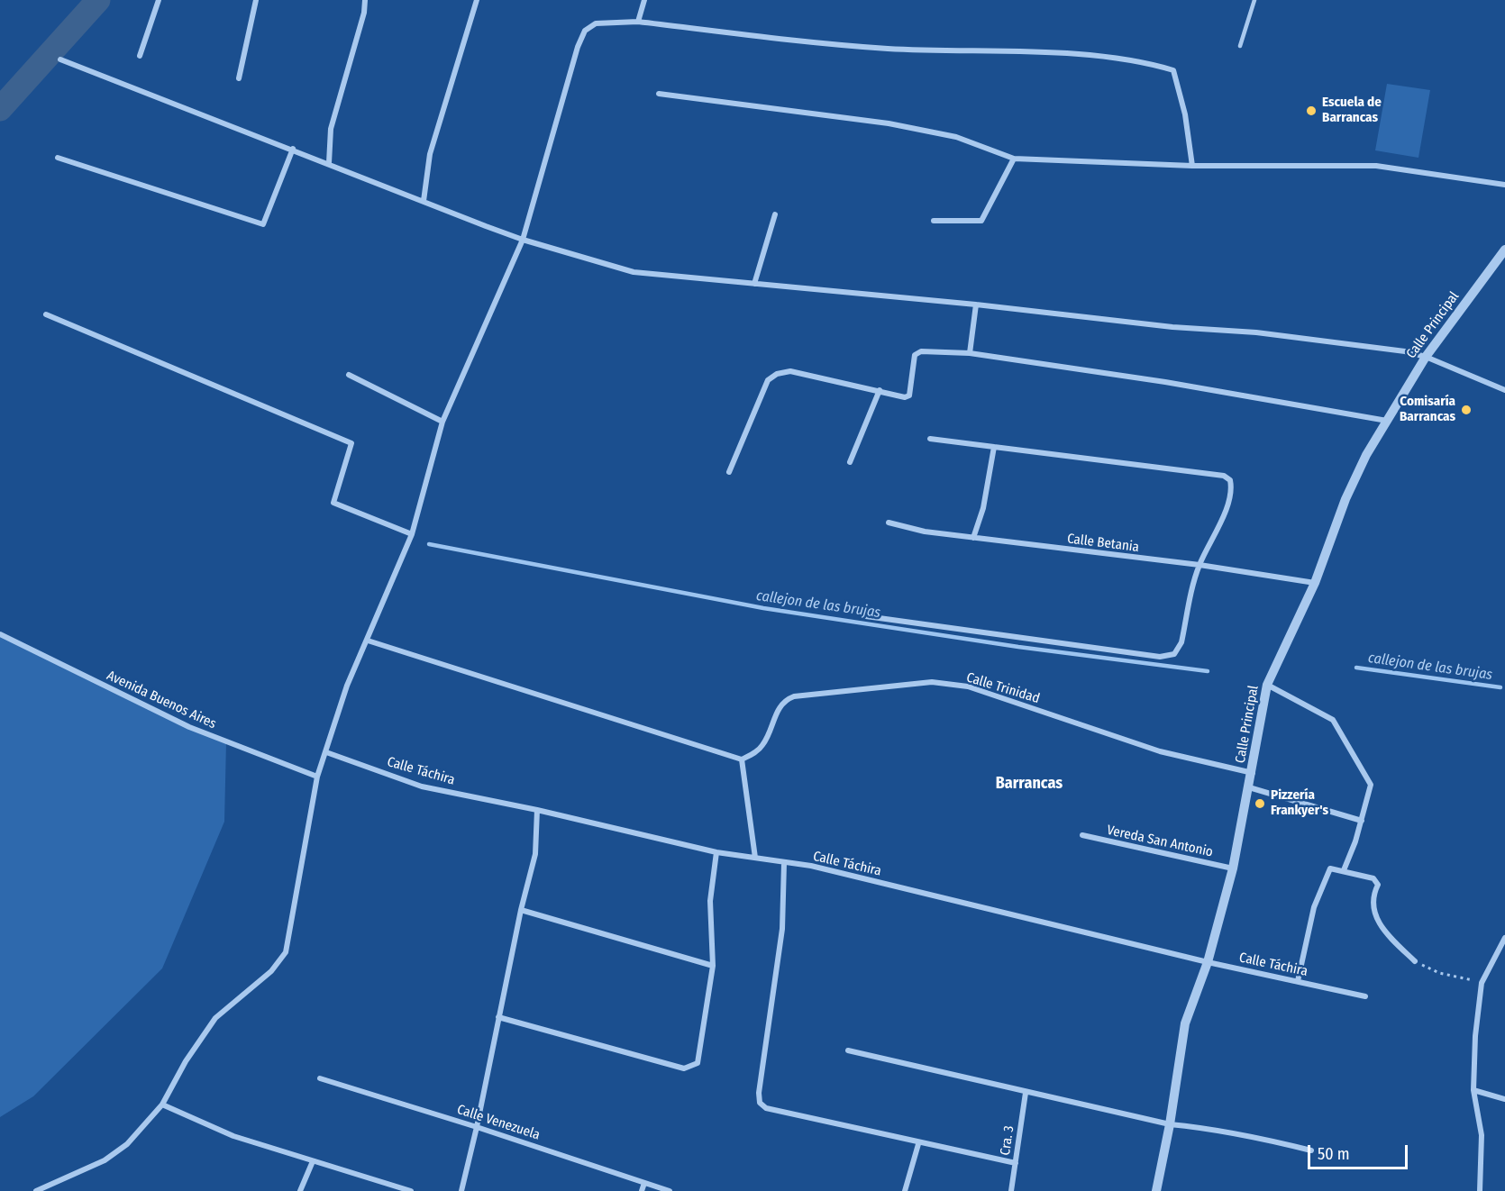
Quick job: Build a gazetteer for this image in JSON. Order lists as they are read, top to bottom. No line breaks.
{"streets":{"street":["Calle Principal","Calle Betania","Calle Trinidad","Avenida Buenos Aires","Calle Táchira","Vereda San Antonio","Calle Venezuela","Cra. 3"]},"crossings":[["Calle Principal","Calle Betania"],["Calle Principal","Calle Trinidad"],["Calle Principal","Calle Táchira"],["Calle Principal","Vereda San Antonio"]],"districts":["Barrancas"],"water":["callejon de las brujas"],"places":["Escuela de Barrancas","Comisaría Barrancas","Pizzería Frankyer's"],"scale_bar":"50 m"}
